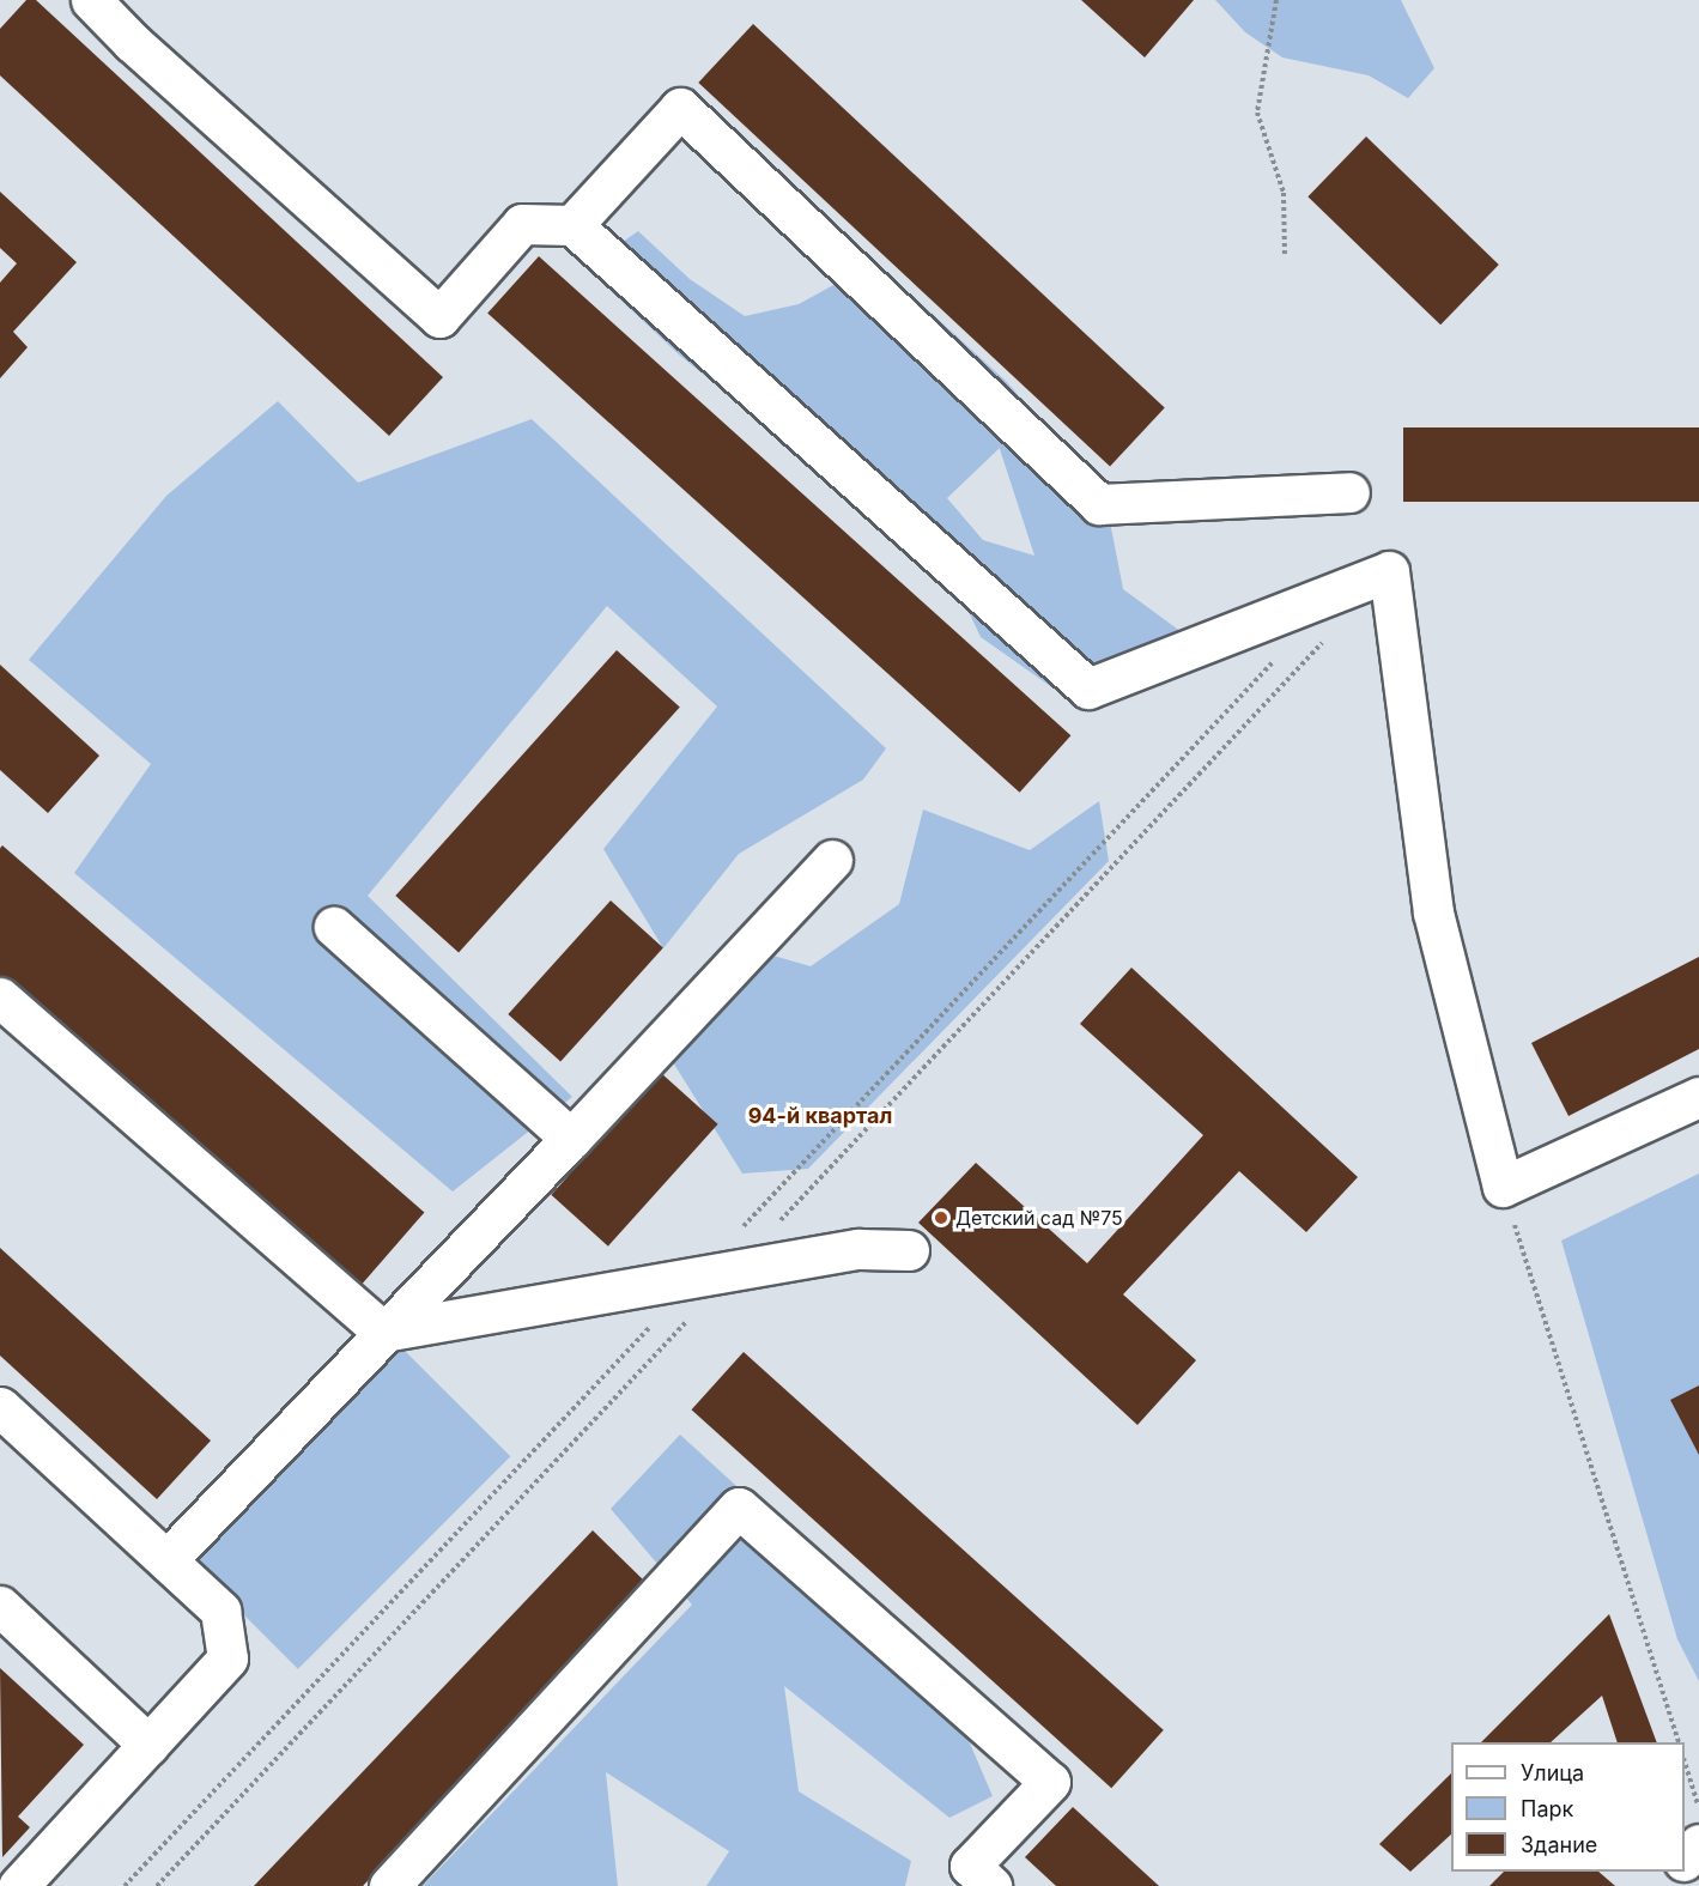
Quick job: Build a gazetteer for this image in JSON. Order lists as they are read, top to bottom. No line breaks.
{"districts":["94-й квартал"],"places":["Детский сад №75"],"legend":["Улица","Парк","Здание"]}
